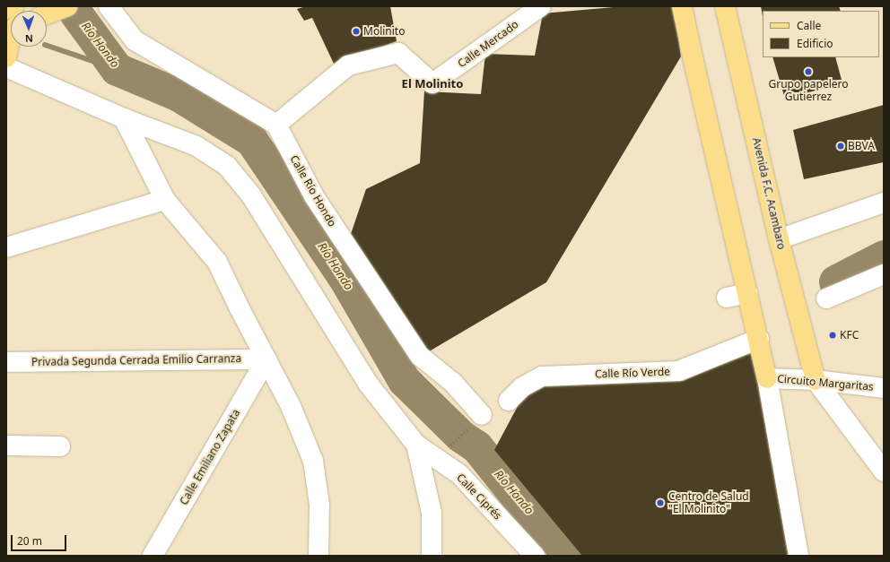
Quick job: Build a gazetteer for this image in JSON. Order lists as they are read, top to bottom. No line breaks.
{"streets":{"main road":["Avenida F.C. Acambaro"],"street":["Calle Mercado","Calle Río Hondo","Privada Segunda Cerrada Emilio Carranza","Calle Río Verde","Circuito Margaritas","Calle Emiliano Zapata","Calle Ciprés"]},"crossings":[["Calle Mercado","Calle Río Hondo"],["Avenida F.C. Acambaro","Circuito Margaritas"],["Privada Segunda Cerrada Emilio Carranza","Calle Emiliano Zapata"]],"districts":["El Molinito"],"water":["Río Hondo"],"places":["Molinito","Grupo papelero Gutierrez","BBVA","KFC","Centro de Salud \"El Molinito\""],"legend":["Calle","Edificio"],"scale_bar":"20 m","north":"bottom"}
